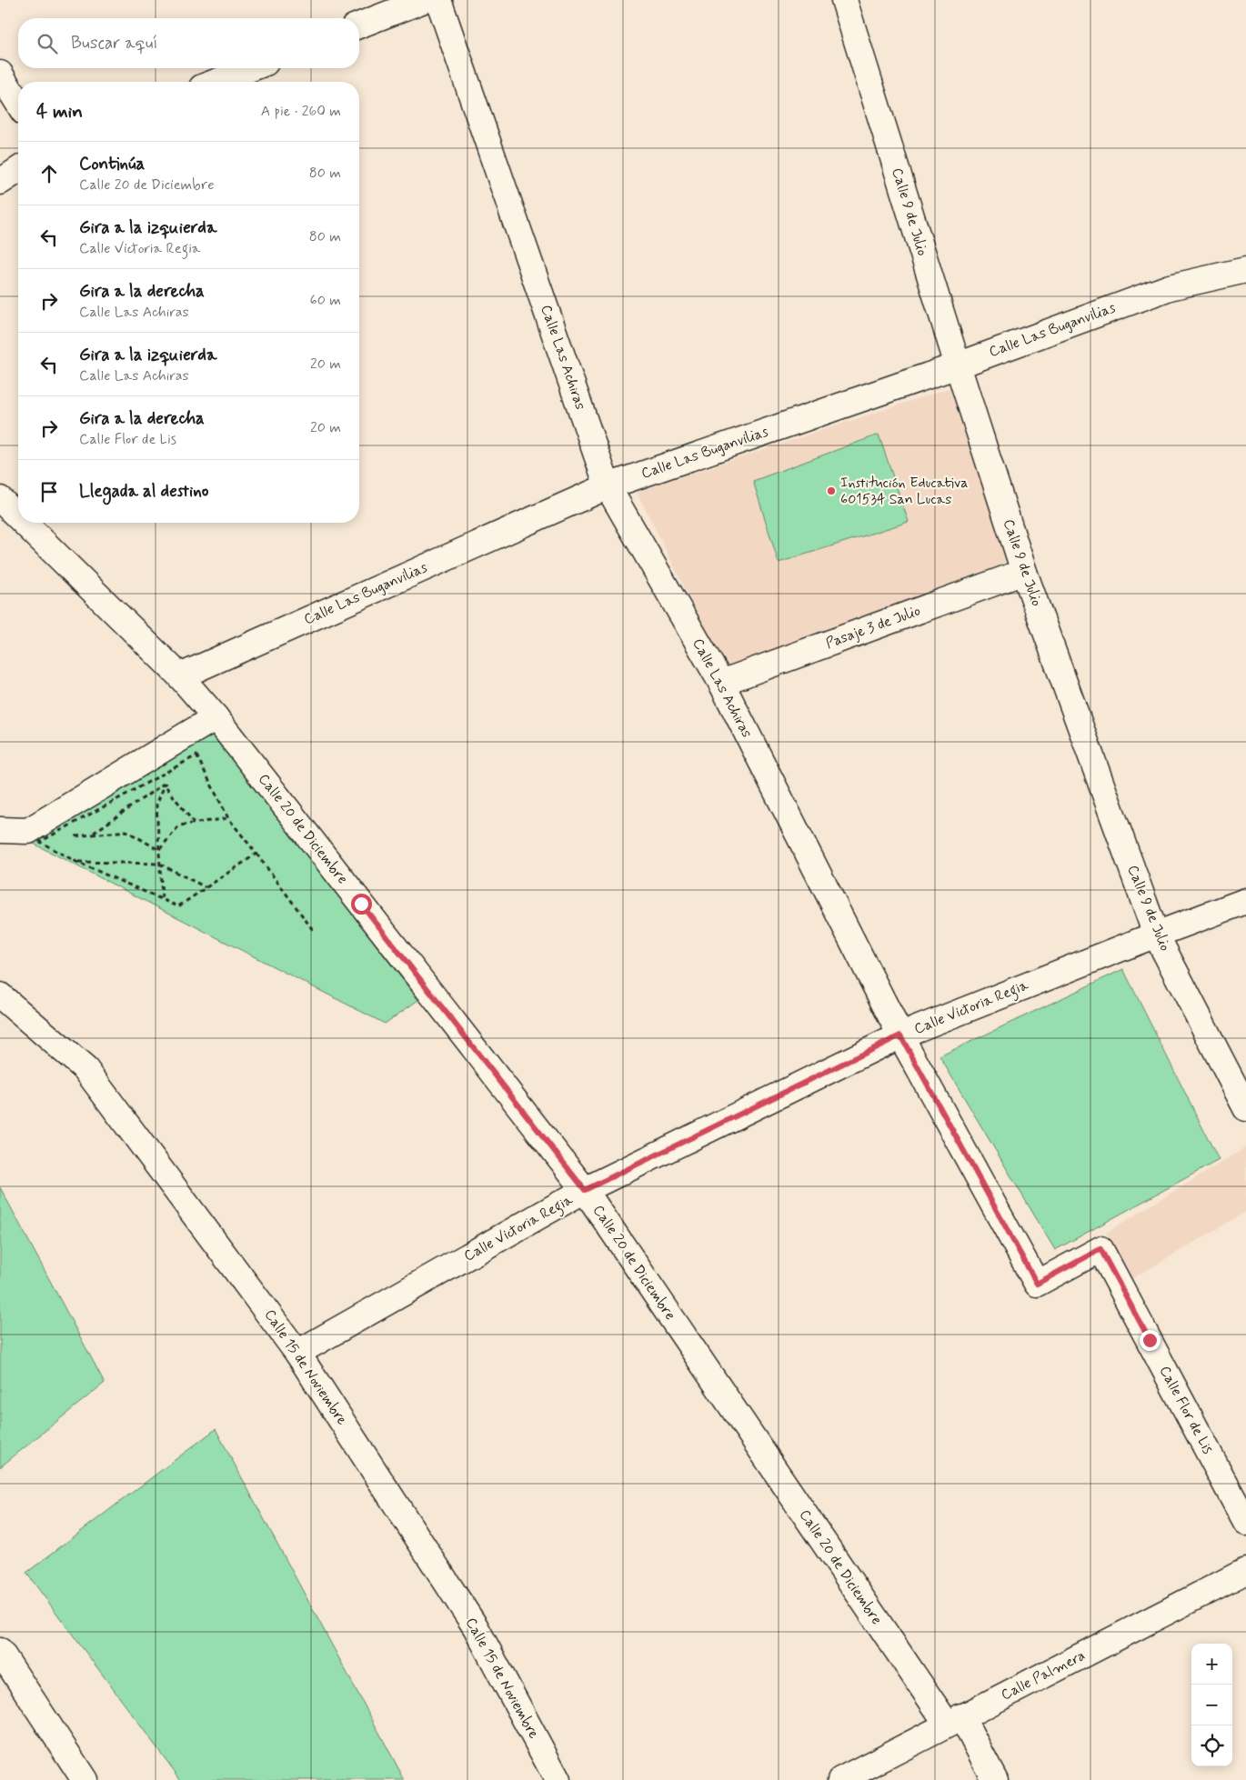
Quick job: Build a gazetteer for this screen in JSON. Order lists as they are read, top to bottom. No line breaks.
{"streets":{"street":["Calle 9 de Julio","Calle Las Buganvilias","Calle Las Achiras","Pasaje 3 de Julio","Calle 20 de Diciembre","Calle Victoria Regia","Calle 15 de Noviembre","Calle Flor de Lis","Calle Palmera"]},"crossings":[["Calle 9 de Julio","Calle Las Buganvilias"],["Calle 9 de Julio","Pasaje 3 de Julio"],["Calle 9 de Julio","Calle Victoria Regia"],["Calle Las Buganvilias","Calle Las Achiras"],["Calle Las Buganvilias","Calle 20 de Diciembre"],["Calle Las Achiras","Pasaje 3 de Julio"],["Calle Las Achiras","Calle Victoria Regia"],["Calle Las Achiras","Calle Flor de Lis"],["Calle 20 de Diciembre","Calle Victoria Regia"],["Calle 20 de Diciembre","Calle Palmera"],["Calle Victoria Regia","Calle 15 de Noviembre"]],"places":["Institución Educativa 601534 San Lucas"],"page":{"search":"Buscar aquí","heading":["4 min","A pie · 260 m"],"list":[["Continúa","Calle 20 de Diciembre","80 m"],["Gira a la izquierda","Calle Victoria Regia","80 m"],["Gira a la derecha","Calle Las Achiras","60 m"],["Gira a la izquierda","Calle Las Achiras","20 m"],["Gira a la derecha","Calle Flor de Lis","20 m"],"Llegada al destino"],"map_buttons":["+","−"]}}
